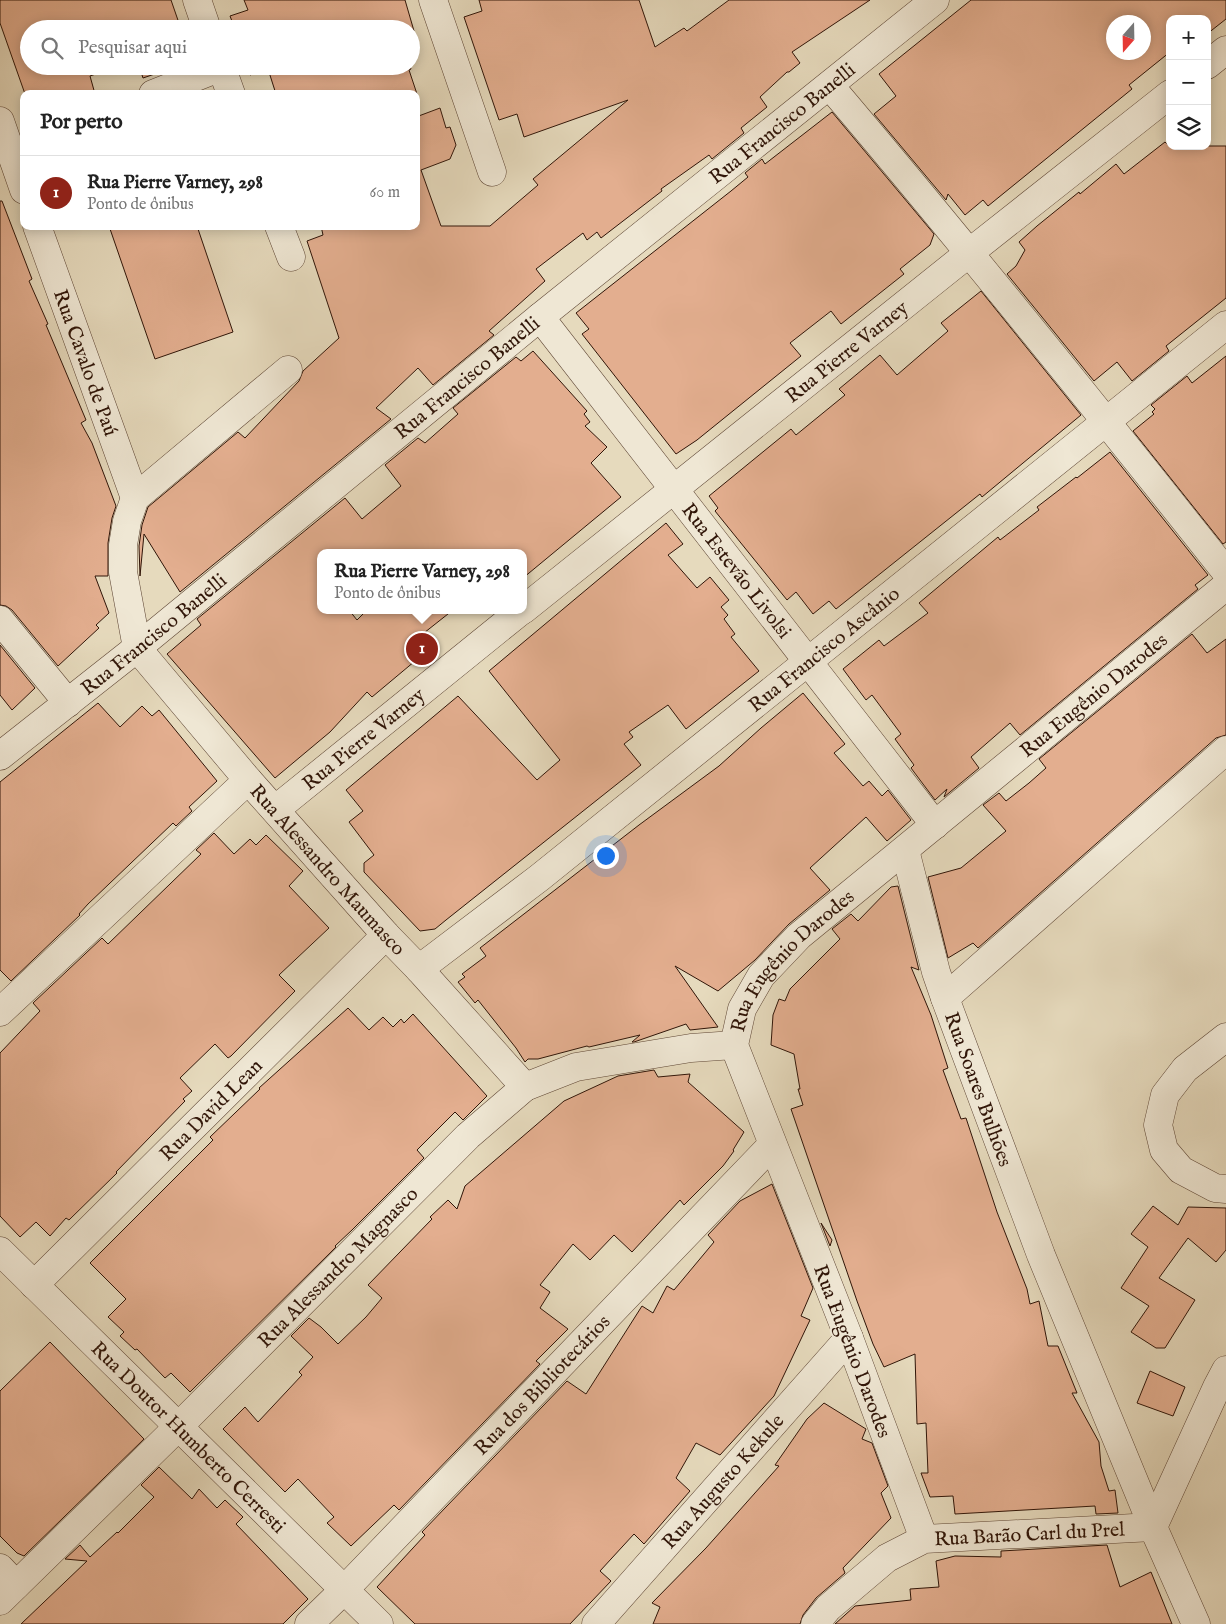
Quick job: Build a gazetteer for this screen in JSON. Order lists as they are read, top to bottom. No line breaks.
{"streets":{"street":["Rua Francisco Banelli","Rua Pierre Varney","Rua Cavalo de Paú","Rua Estevão Livolsi","Rua Francisco Ascânio","Rua Eugênio Darodes","Rua Alessandro Maumasco","Rua Soares Bulhões","Rua David Lean","Rua Alessandro Magnasco","Rua dos Bibliotecários","Rua Doutor Humberto Cerresti","Rua Augusto Kekule","Rua Barão Carl du Prel"]},"crossings":[["Rua Francisco Banelli","Rua Estevão Livolsi"],["Rua Francisco Banelli","Rua Alessandro Maumasco"],["Rua Pierre Varney","Rua Estevão Livolsi"],["Rua Pierre Varney","Rua Alessandro Maumasco"],["Rua Estevão Livolsi","Rua Francisco Ascânio"],["Rua Estevão Livolsi","Rua Eugênio Darodes"],["Rua Francisco Ascânio","Rua Alessandro Maumasco"],["Rua Eugênio Darodes","Rua Alessandro Magnasco"],["Rua Eugênio Darodes","Rua dos Bibliotecários"],["Rua Eugênio Darodes","Rua Augusto Kekule"],["Rua Eugênio Darodes","Rua Barão Carl du Prel"],["Rua Alessandro Maumasco","Rua David Lean"],["Rua Alessandro Maumasco","Rua Alessandro Magnasco"],["Rua Soares Bulhões","Rua Barão Carl du Prel"],["Rua David Lean","Rua Doutor Humberto Cerresti"],["Rua Alessandro Magnasco","Rua Doutor Humberto Cerresti"],["Rua dos Bibliotecários","Rua Doutor Humberto Cerresti"]],"north":"bottom","page":{"map_buttons":["+","−"],"search":"Pesquisar aqui","heading":"Por perto","list":[{"mark":"1","name":"Rua Pierre Varney, 298","note":"Ponto de ônibus","value":"60 m"}],"popup":["Rua Pierre Varney, 298","Ponto de ônibus"],"pins":"1"}}
